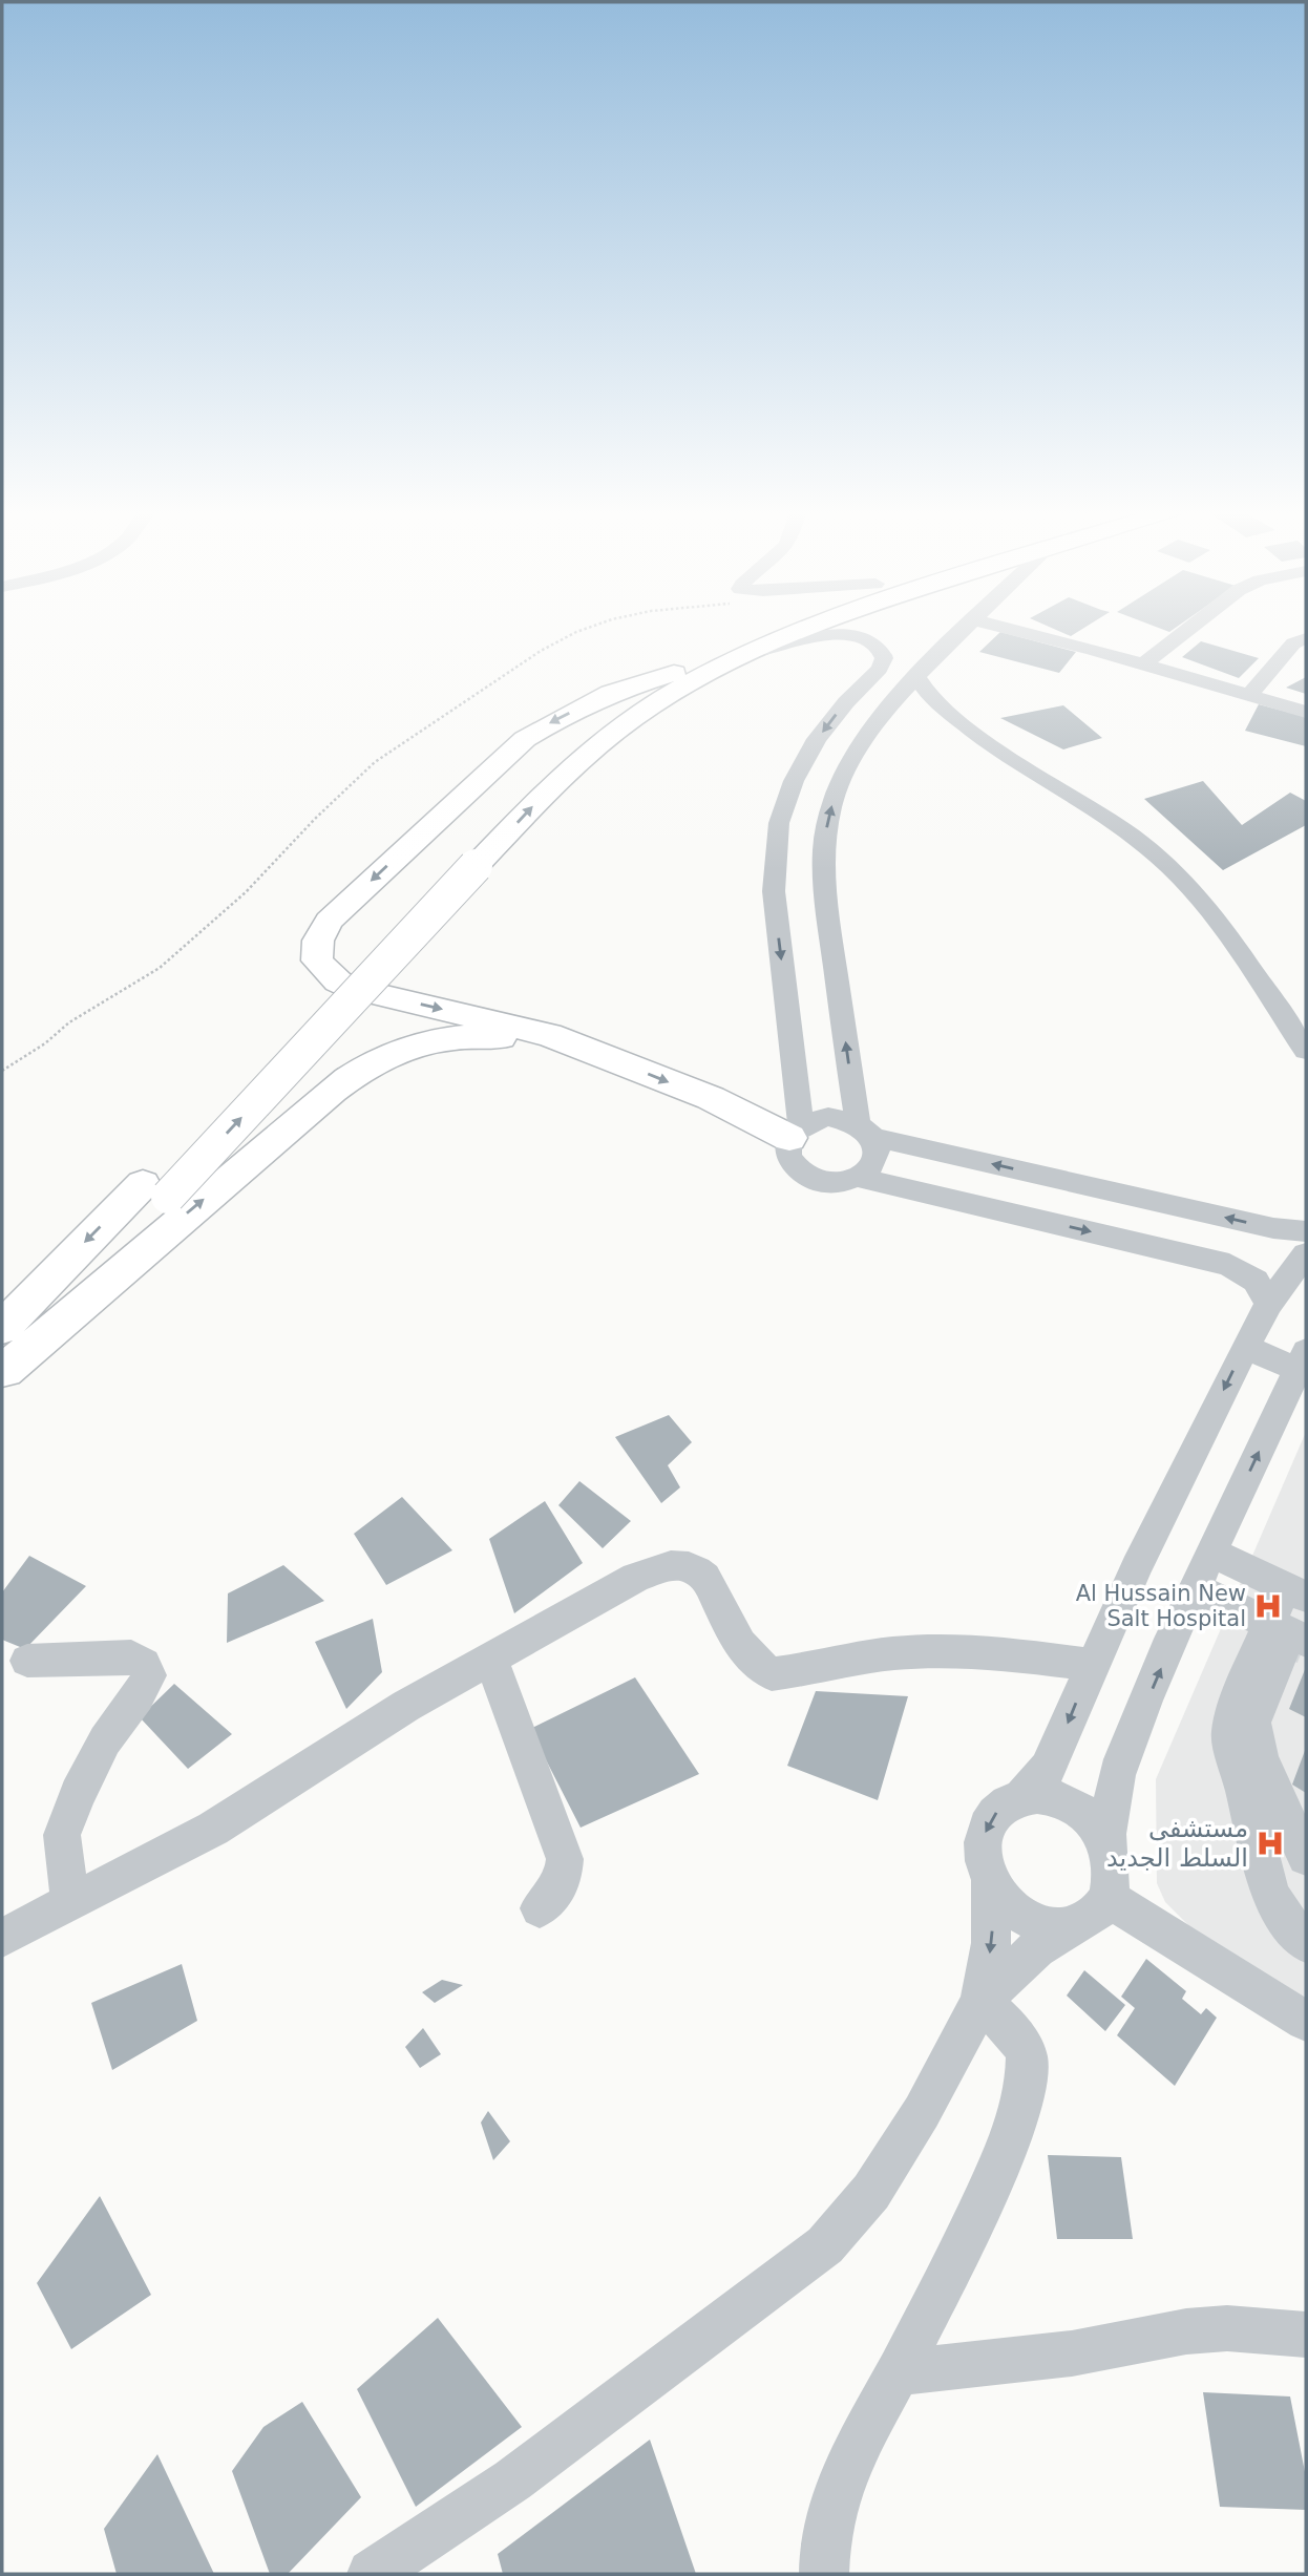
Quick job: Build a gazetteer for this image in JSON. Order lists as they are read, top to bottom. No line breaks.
{"places":{"hospital":["Al Hussain New Salt Hospital","مستشفى السلط الجديد"]}}
